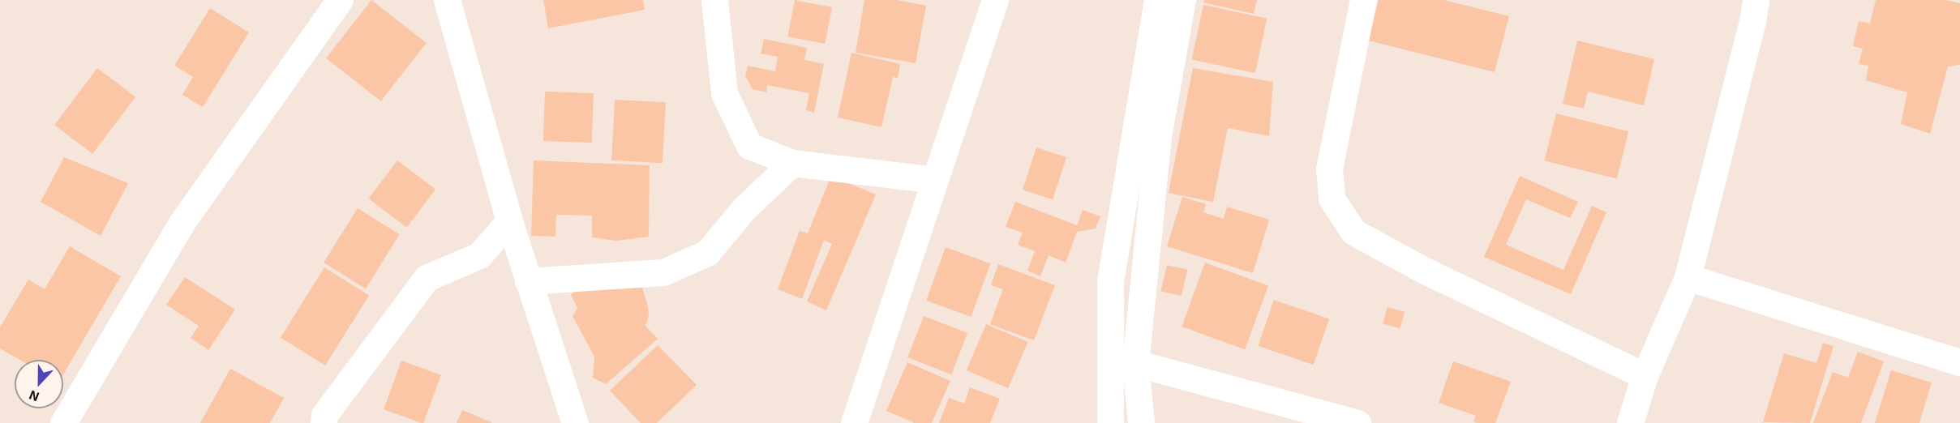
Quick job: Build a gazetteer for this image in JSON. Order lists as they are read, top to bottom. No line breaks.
{"north":"bottom"}
